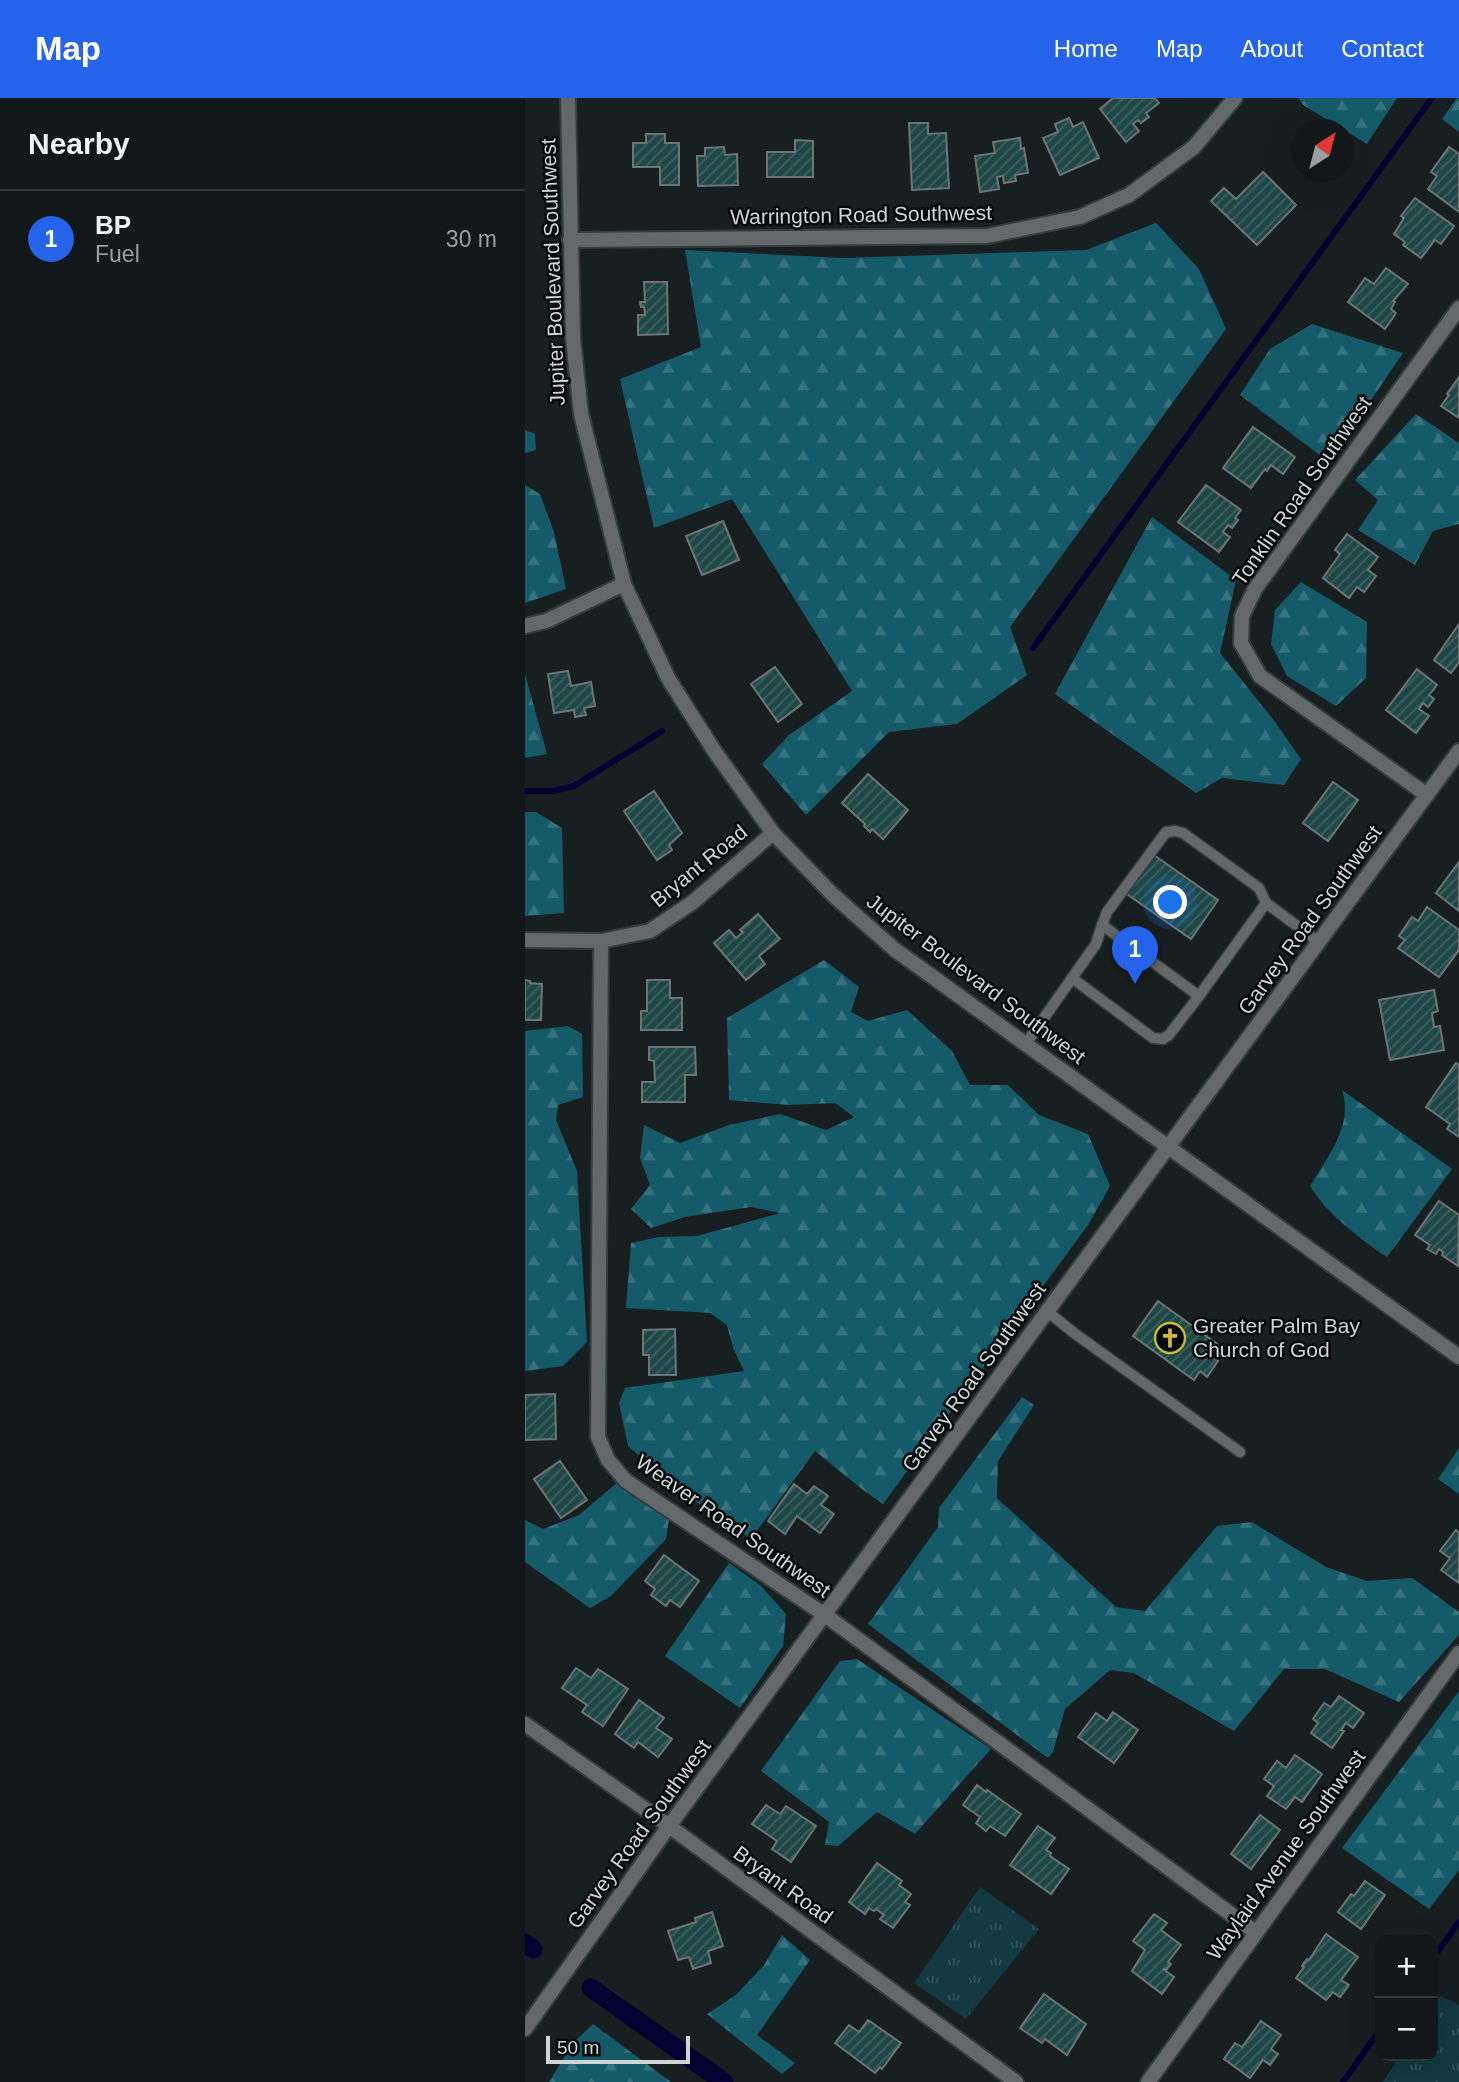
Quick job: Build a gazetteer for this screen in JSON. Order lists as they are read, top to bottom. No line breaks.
{"streets":{"street":["Warrington Road Southwest","Jupiter Boulevard Southwest","Tonklin Road Southwest","Bryant Road","Garvey Road Southwest","Weaver Road Southwest","Waylaid Avenue Southwest"]},"crossings":[["Warrington Road Southwest","Jupiter Boulevard Southwest"],["Jupiter Boulevard Southwest","Bryant Road"],["Jupiter Boulevard Southwest","Garvey Road Southwest"],["Tonklin Road Southwest","Garvey Road Southwest"],["Bryant Road","Garvey Road Southwest"],["Bryant Road","Weaver Road Southwest"],["Garvey Road Southwest","Weaver Road Southwest"],["Weaver Road Southwest","Waylaid Avenue Southwest"]],"places":{"church":["Greater Palm Bay Church of God"]},"scale_bar":"50 m","north":"top right","page":{"header":"Map","nav":["Home","Map","About","Contact"],"heading":"Nearby","list":[{"mark":"1","name":"BP","note":"Fuel","value":"30 m"}],"pins":"1","map_buttons":["+","−"],"scale":"50 m"}}
